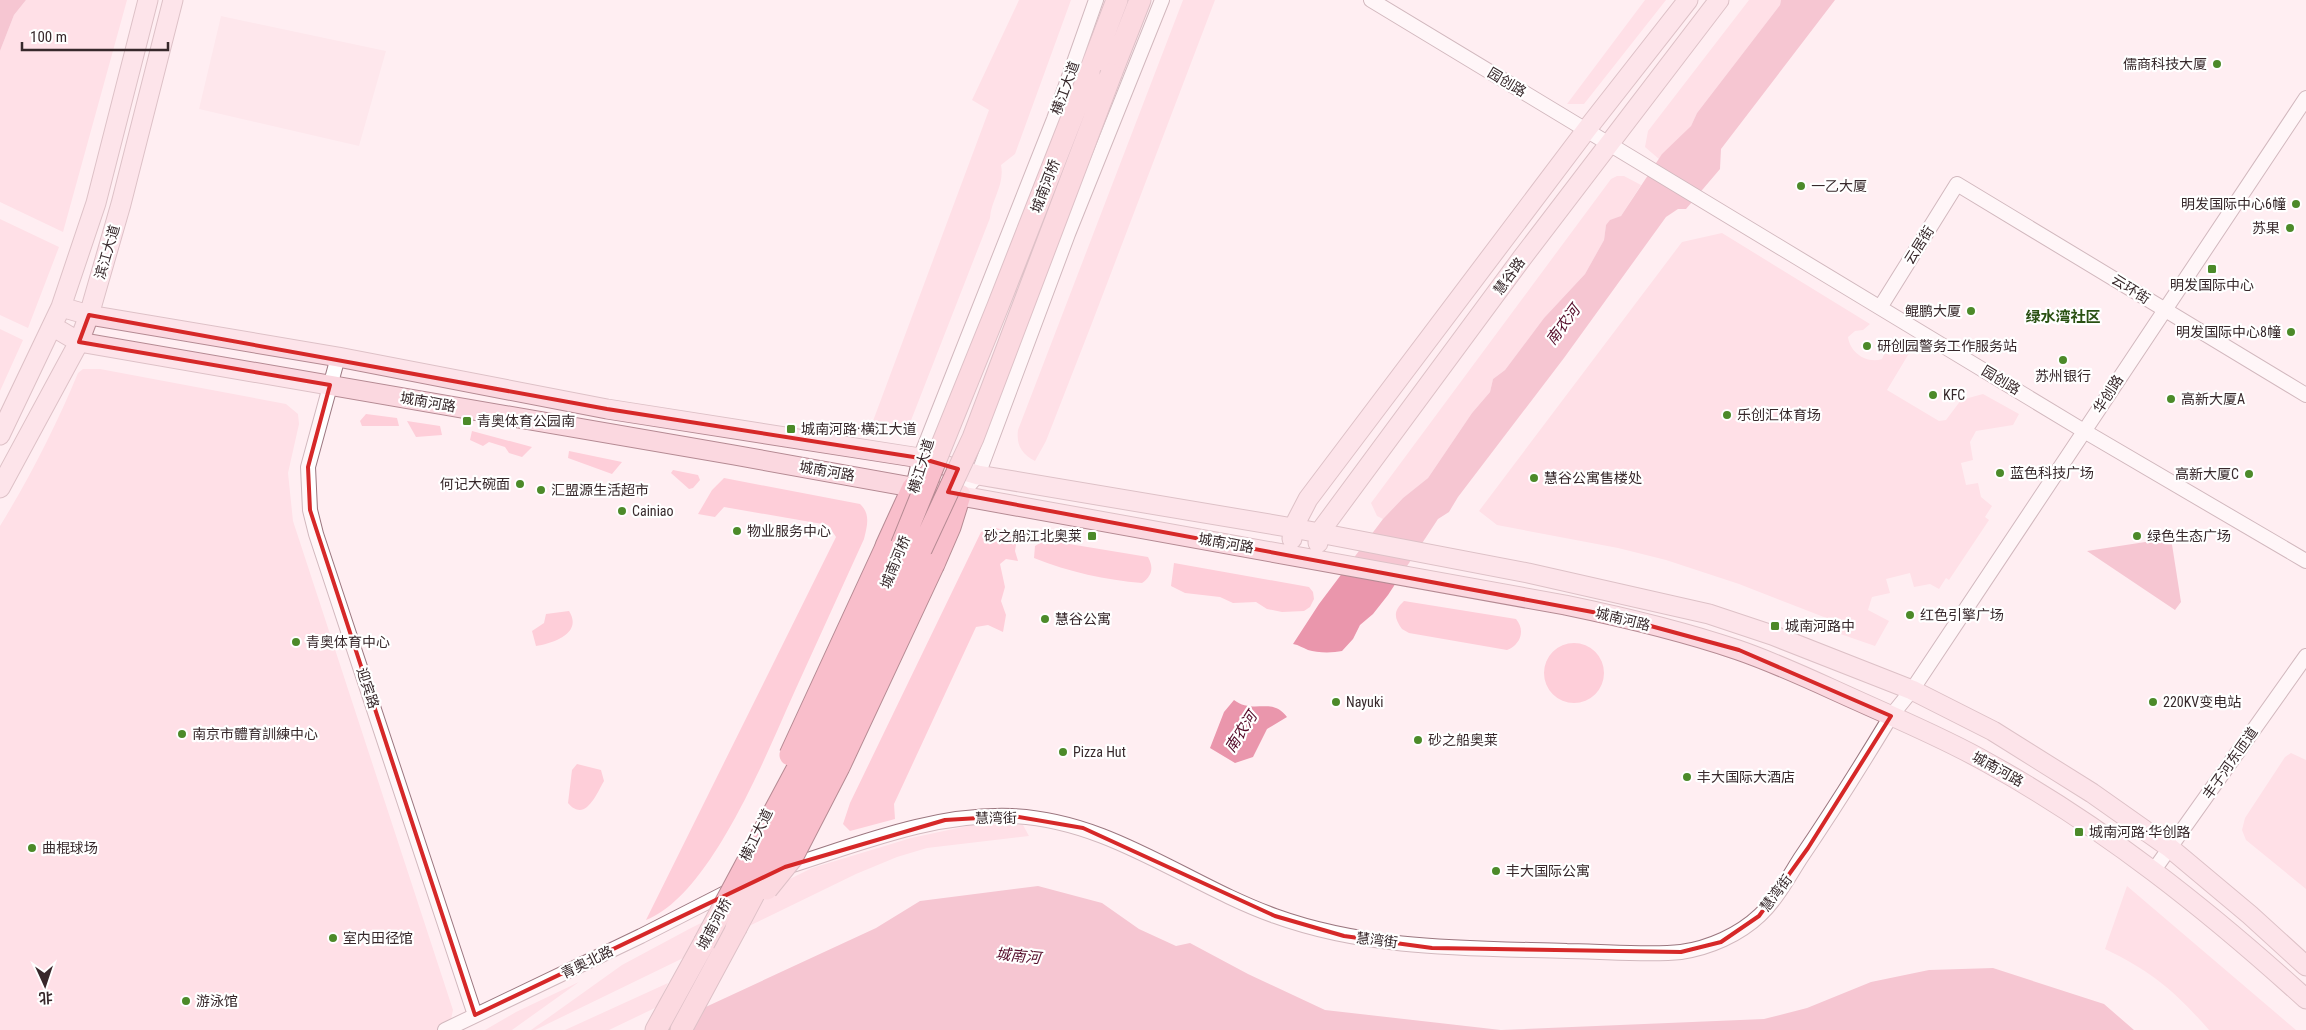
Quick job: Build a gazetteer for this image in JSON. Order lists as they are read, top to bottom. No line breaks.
{"streets":{"highway":["城南河桥"],"main road":["滨江大道","慧谷路","城南河路"],"street":["园创路","横江大道","云居街","云环街","华创路","迎宾路","丰子河东匝道","慧湾街","青奥北路"]},"crossings":[["园创路","云居街"],["园创路","慧谷路"],["园创路","华创路"],["横江大道","城南河路"],["横江大道","慧湾街"],["横江大道","青奥北路"],["云居街","云环街"],["滨江大道","城南河路"],["慧谷路","城南河路"],["云环街","华创路"],["华创路","城南河路"],["华创路","慧湾街"],["城南河路","迎宾路"],["城南河路","丰子河东匝道"],["城南河路","慧湾街"],["迎宾路","青奥北路"],["慧湾街","青奥北路"]],"districts":["绿水湾社区"],"water":["南农河","城南河"],"places":{"other":["儒商科技大厦","一乙大厦","明发国际中心6幢","苏果","鲲鹏大厦","明发国际中心8幢","研创园警务工作服务站","苏州银行","KFC","高新大厦A","乐创汇体育场","蓝色科技广场","高新大厦C","慧谷公寓售楼处","何记大碗面","汇盟源生活超市","Cainiao","物业服务中心","绿色生态广场","红色引擎广场","慧谷公寓","青奥体育中心","Nayuki","220KV变电站","南京市體育訓練中心","砂之船奥莱","Pizza Hut","丰大国际大酒店","曲棍球场","丰大国际公寓","室内田径馆","游泳馆"],"transit":["明发国际中心","青奥体育公园南","城南河路·横江大道","砂之船江北奥莱","城南河路中","城南河路·华创路"]},"scale_bar":"100 m","north":"bottom"}
